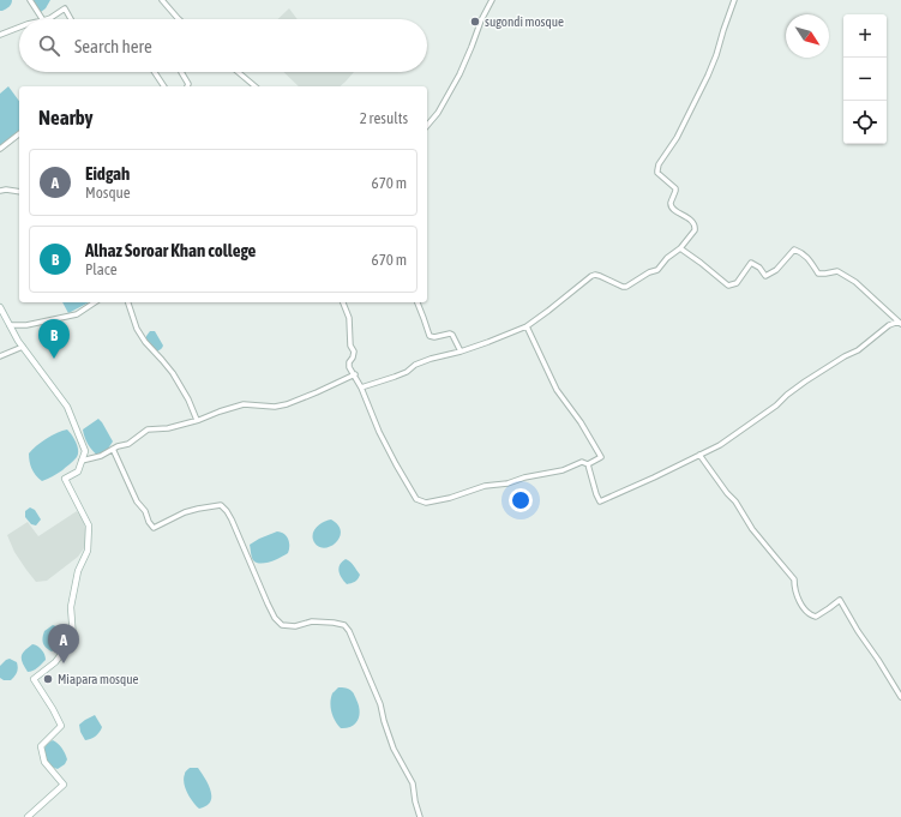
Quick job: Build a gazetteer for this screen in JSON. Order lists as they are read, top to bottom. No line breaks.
{"places":["sugondi mosque","Miapara mosque"],"north":"bottom right","page":{"map_buttons":["+","−"],"search":"Search here","heading":["Nearby","2 results"],"list":[{"mark":"A","name":"Eidgah","note":"Mosque","value":"670 m"},{"mark":"B","name":"Alhaz Soroar Khan college","note":"Place","value":"670 m"}],"pins":["B","A"]}}
